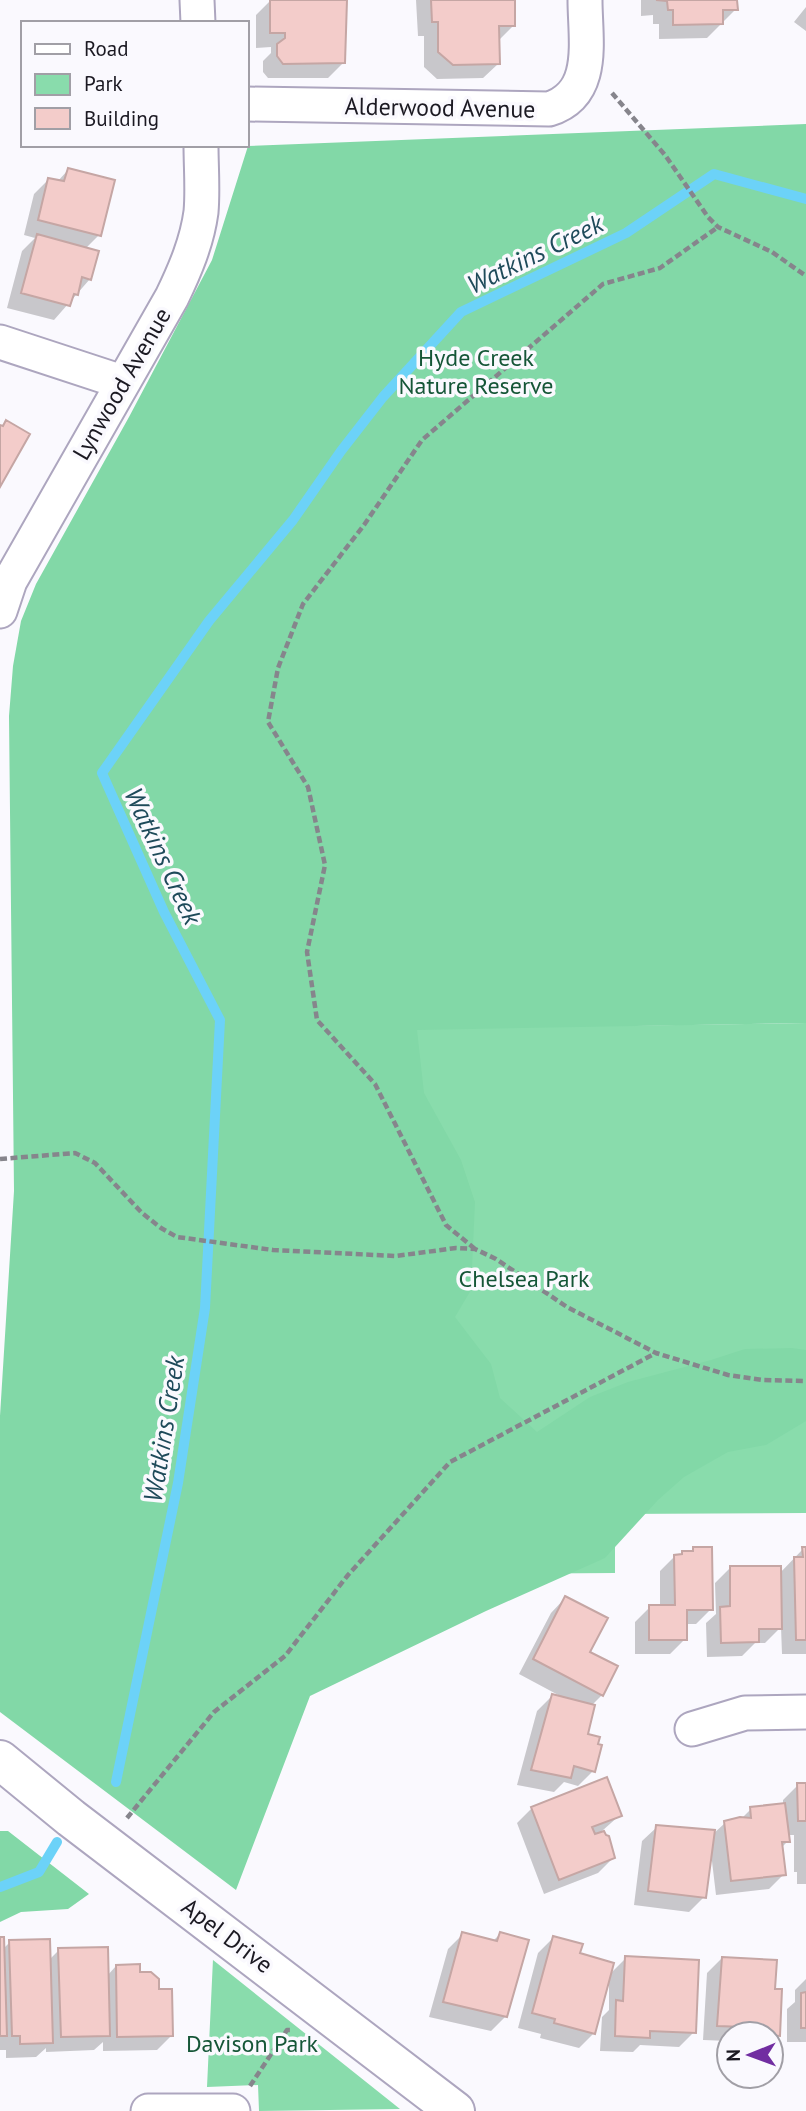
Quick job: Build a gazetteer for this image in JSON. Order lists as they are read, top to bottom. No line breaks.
{"streets":{"street":["Alderwood Avenue","Lynwood Avenue","Apel Drive"]},"water":["Watkins Creek"],"parks":["Hyde Creek Nature Reserve","Chelsea Park","Davison Park"],"legend":["Road","Park","Building"],"north":"left"}
